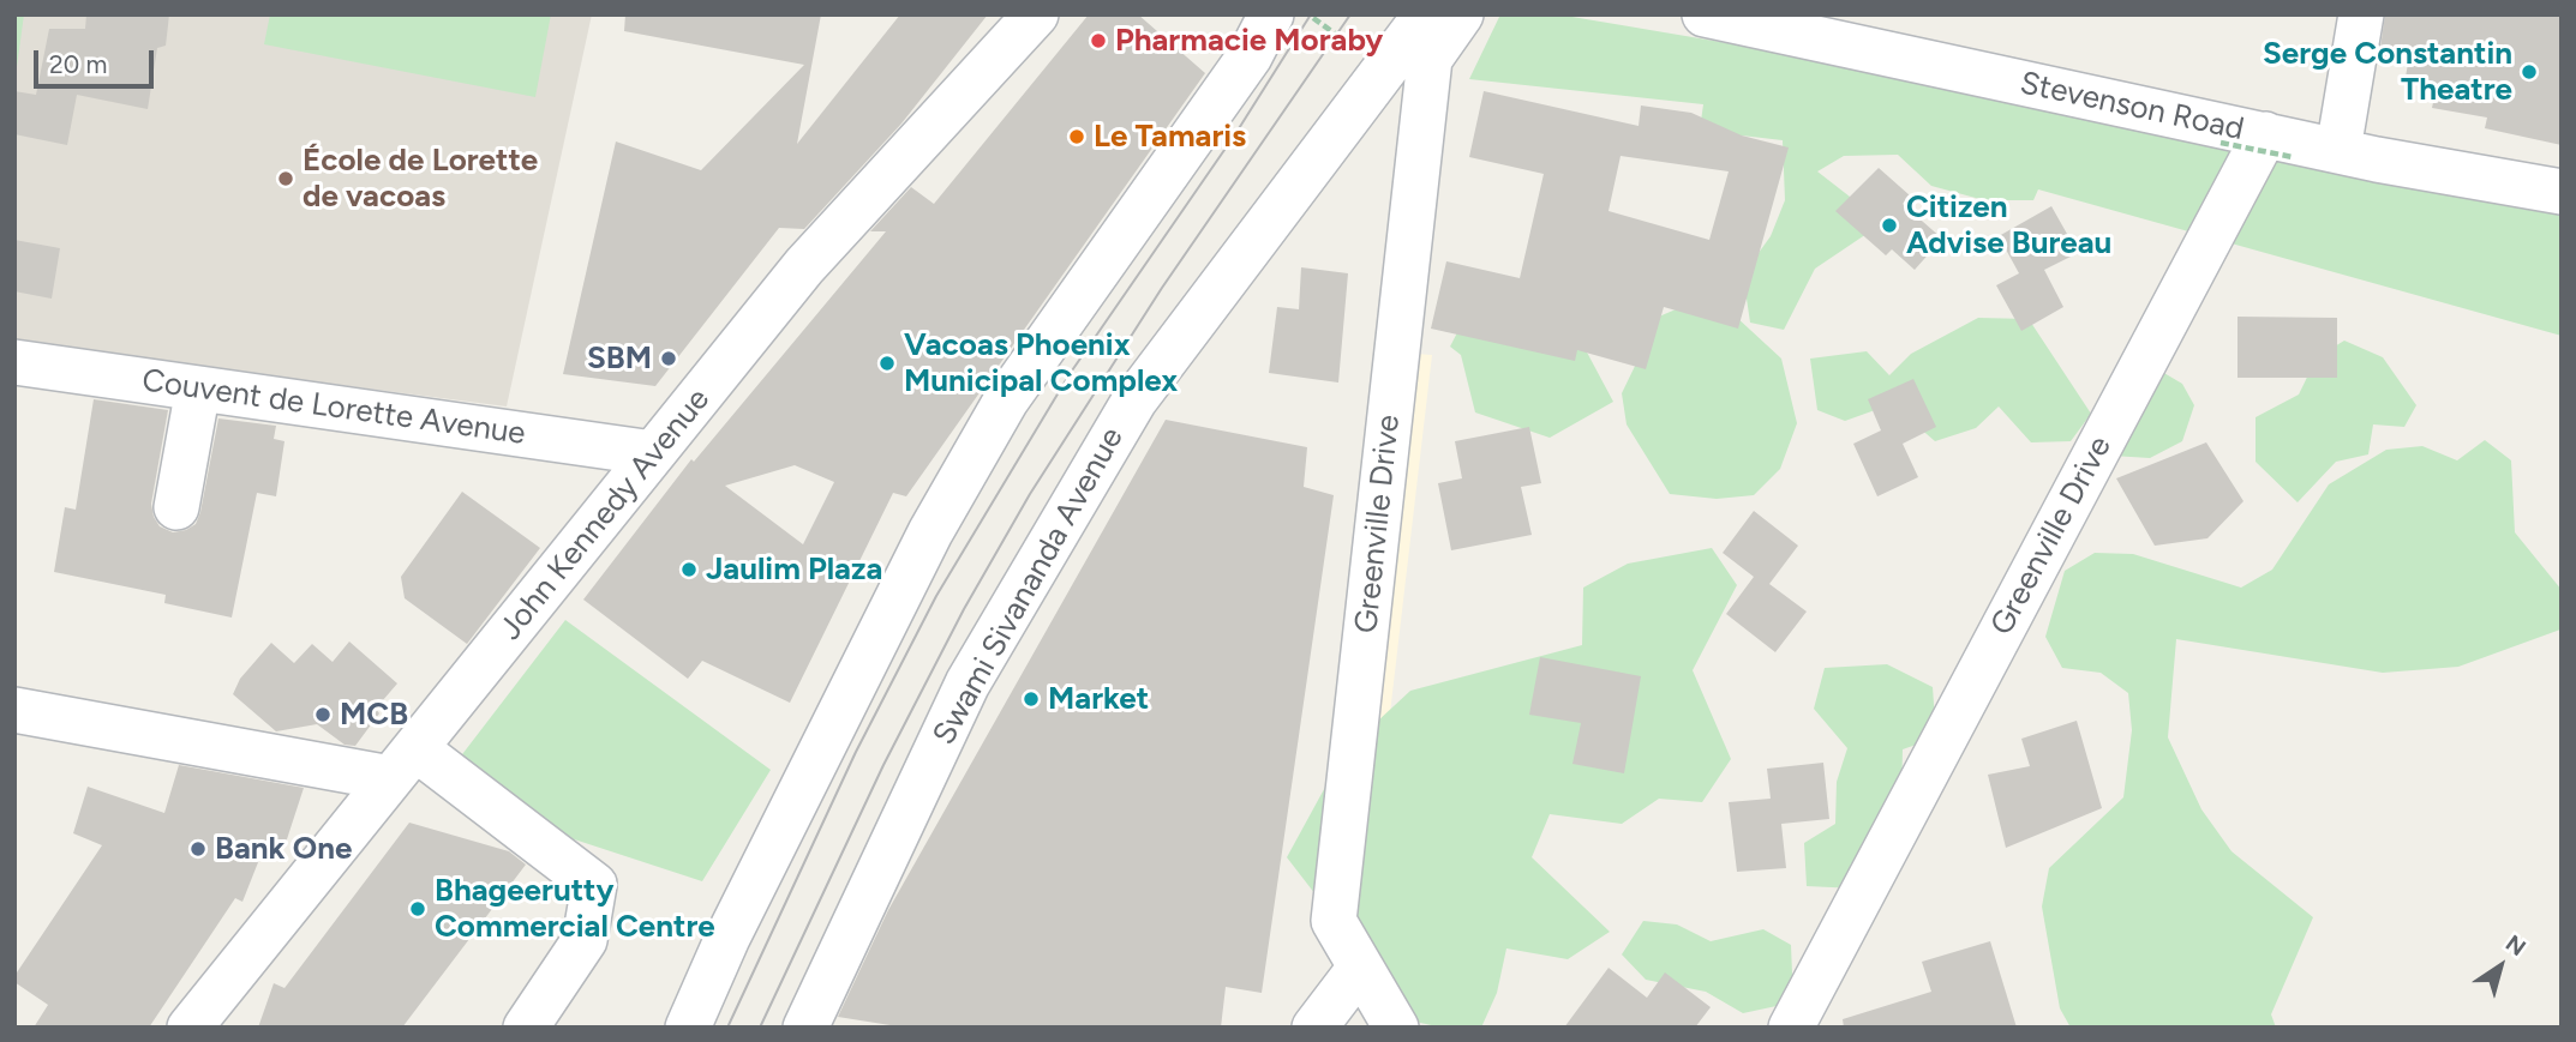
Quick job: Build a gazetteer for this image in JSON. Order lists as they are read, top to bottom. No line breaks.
{"streets":{"street":["Stevenson Road","Couvent de Lorette Avenue","John Kennedy Avenue","Greenville Drive","Swami Sivananda Avenue"]},"crossings":[["Stevenson Road","Greenville Drive"],["Couvent de Lorette Avenue","John Kennedy Avenue"]],"places":["Pharmacie Moraby","Serge Constantin Theatre","Le Tamaris","École de Lorette de vacoas","Citizen Advise Bureau","SBM","Vacoas Phoenix Municipal Complex","Jaulim Plaza","Market","MCB","Bank One","Bhageerutty Commercial Centre"],"scale_bar":"20 m","north":"top right"}
